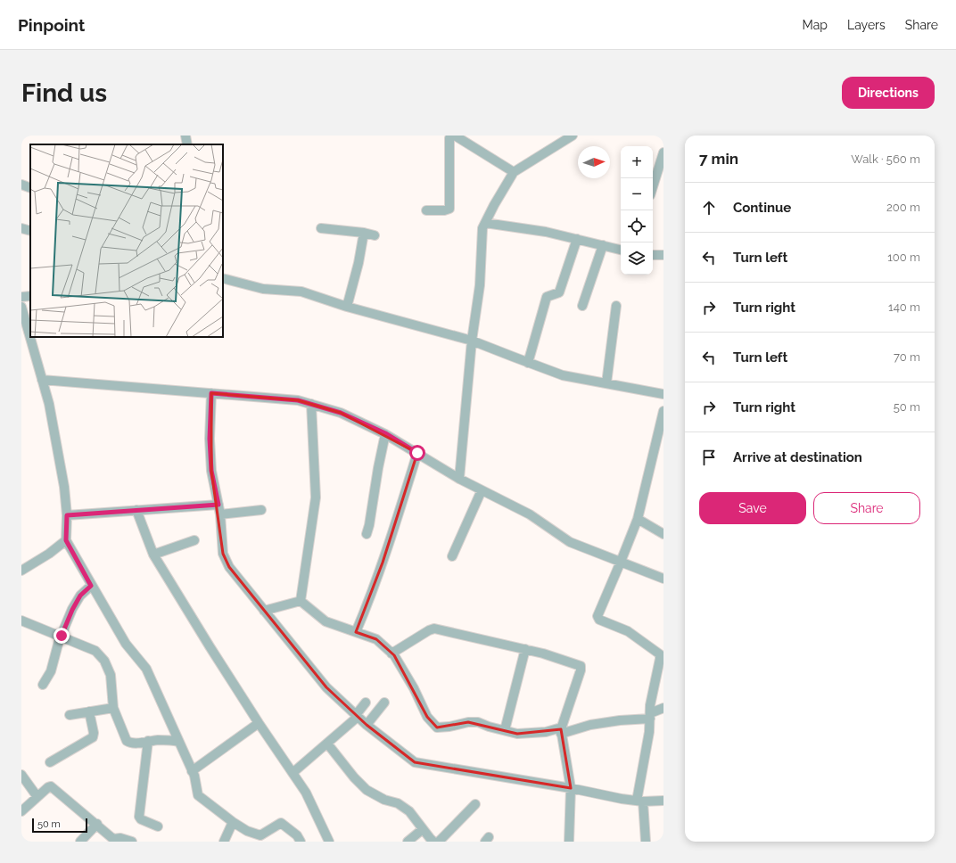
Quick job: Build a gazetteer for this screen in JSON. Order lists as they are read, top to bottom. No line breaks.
{"scale_bar":"50 m","north":"right","page":{"header":"Pinpoint","nav":["Map","Layers","Share"],"buttons":["Directions",["Save","Share"]],"title":"Find us","heading":["7 min","Walk · 560 m"],"map_buttons":["+","−"],"list":[["Continue","200 m"],["Turn left","100 m"],["Turn right","140 m"],["Turn left","70 m"],["Turn right","50 m"],"Arrive at destination"],"scale":"50 m"}}
